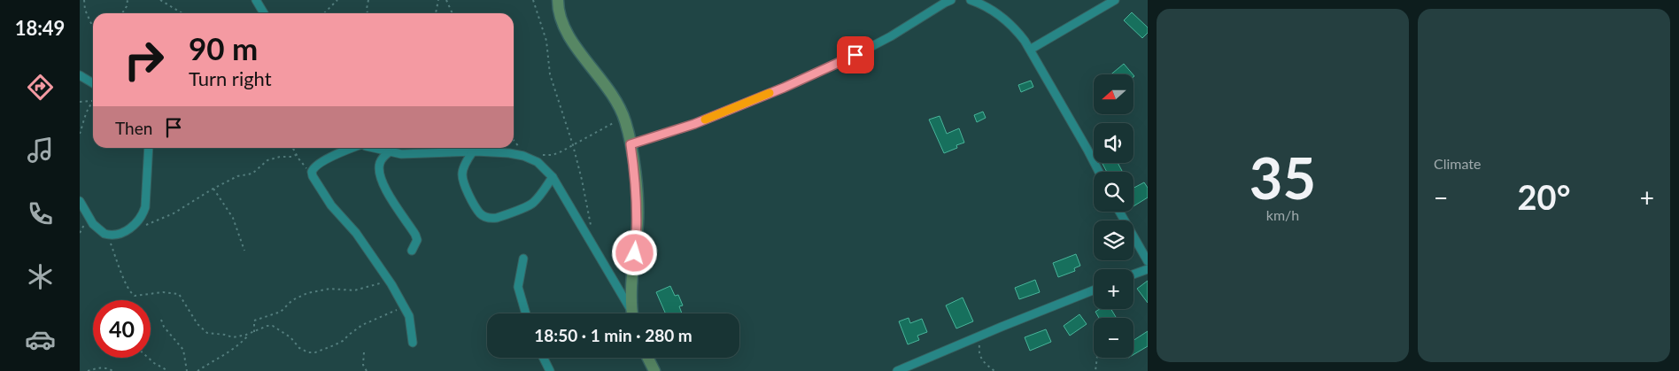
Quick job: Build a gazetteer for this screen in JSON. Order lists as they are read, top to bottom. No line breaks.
{"north":"left","page":{"tabs":"18:49","tile":[["35","km/h"],"Climate"],"turn":["90 m","Turn right"],"map_buttons":["+","−"],"then":"Then","heat":["−","20°","+"],"limit":"40","trip":"18:50 · 1 min · 280 m"}}
